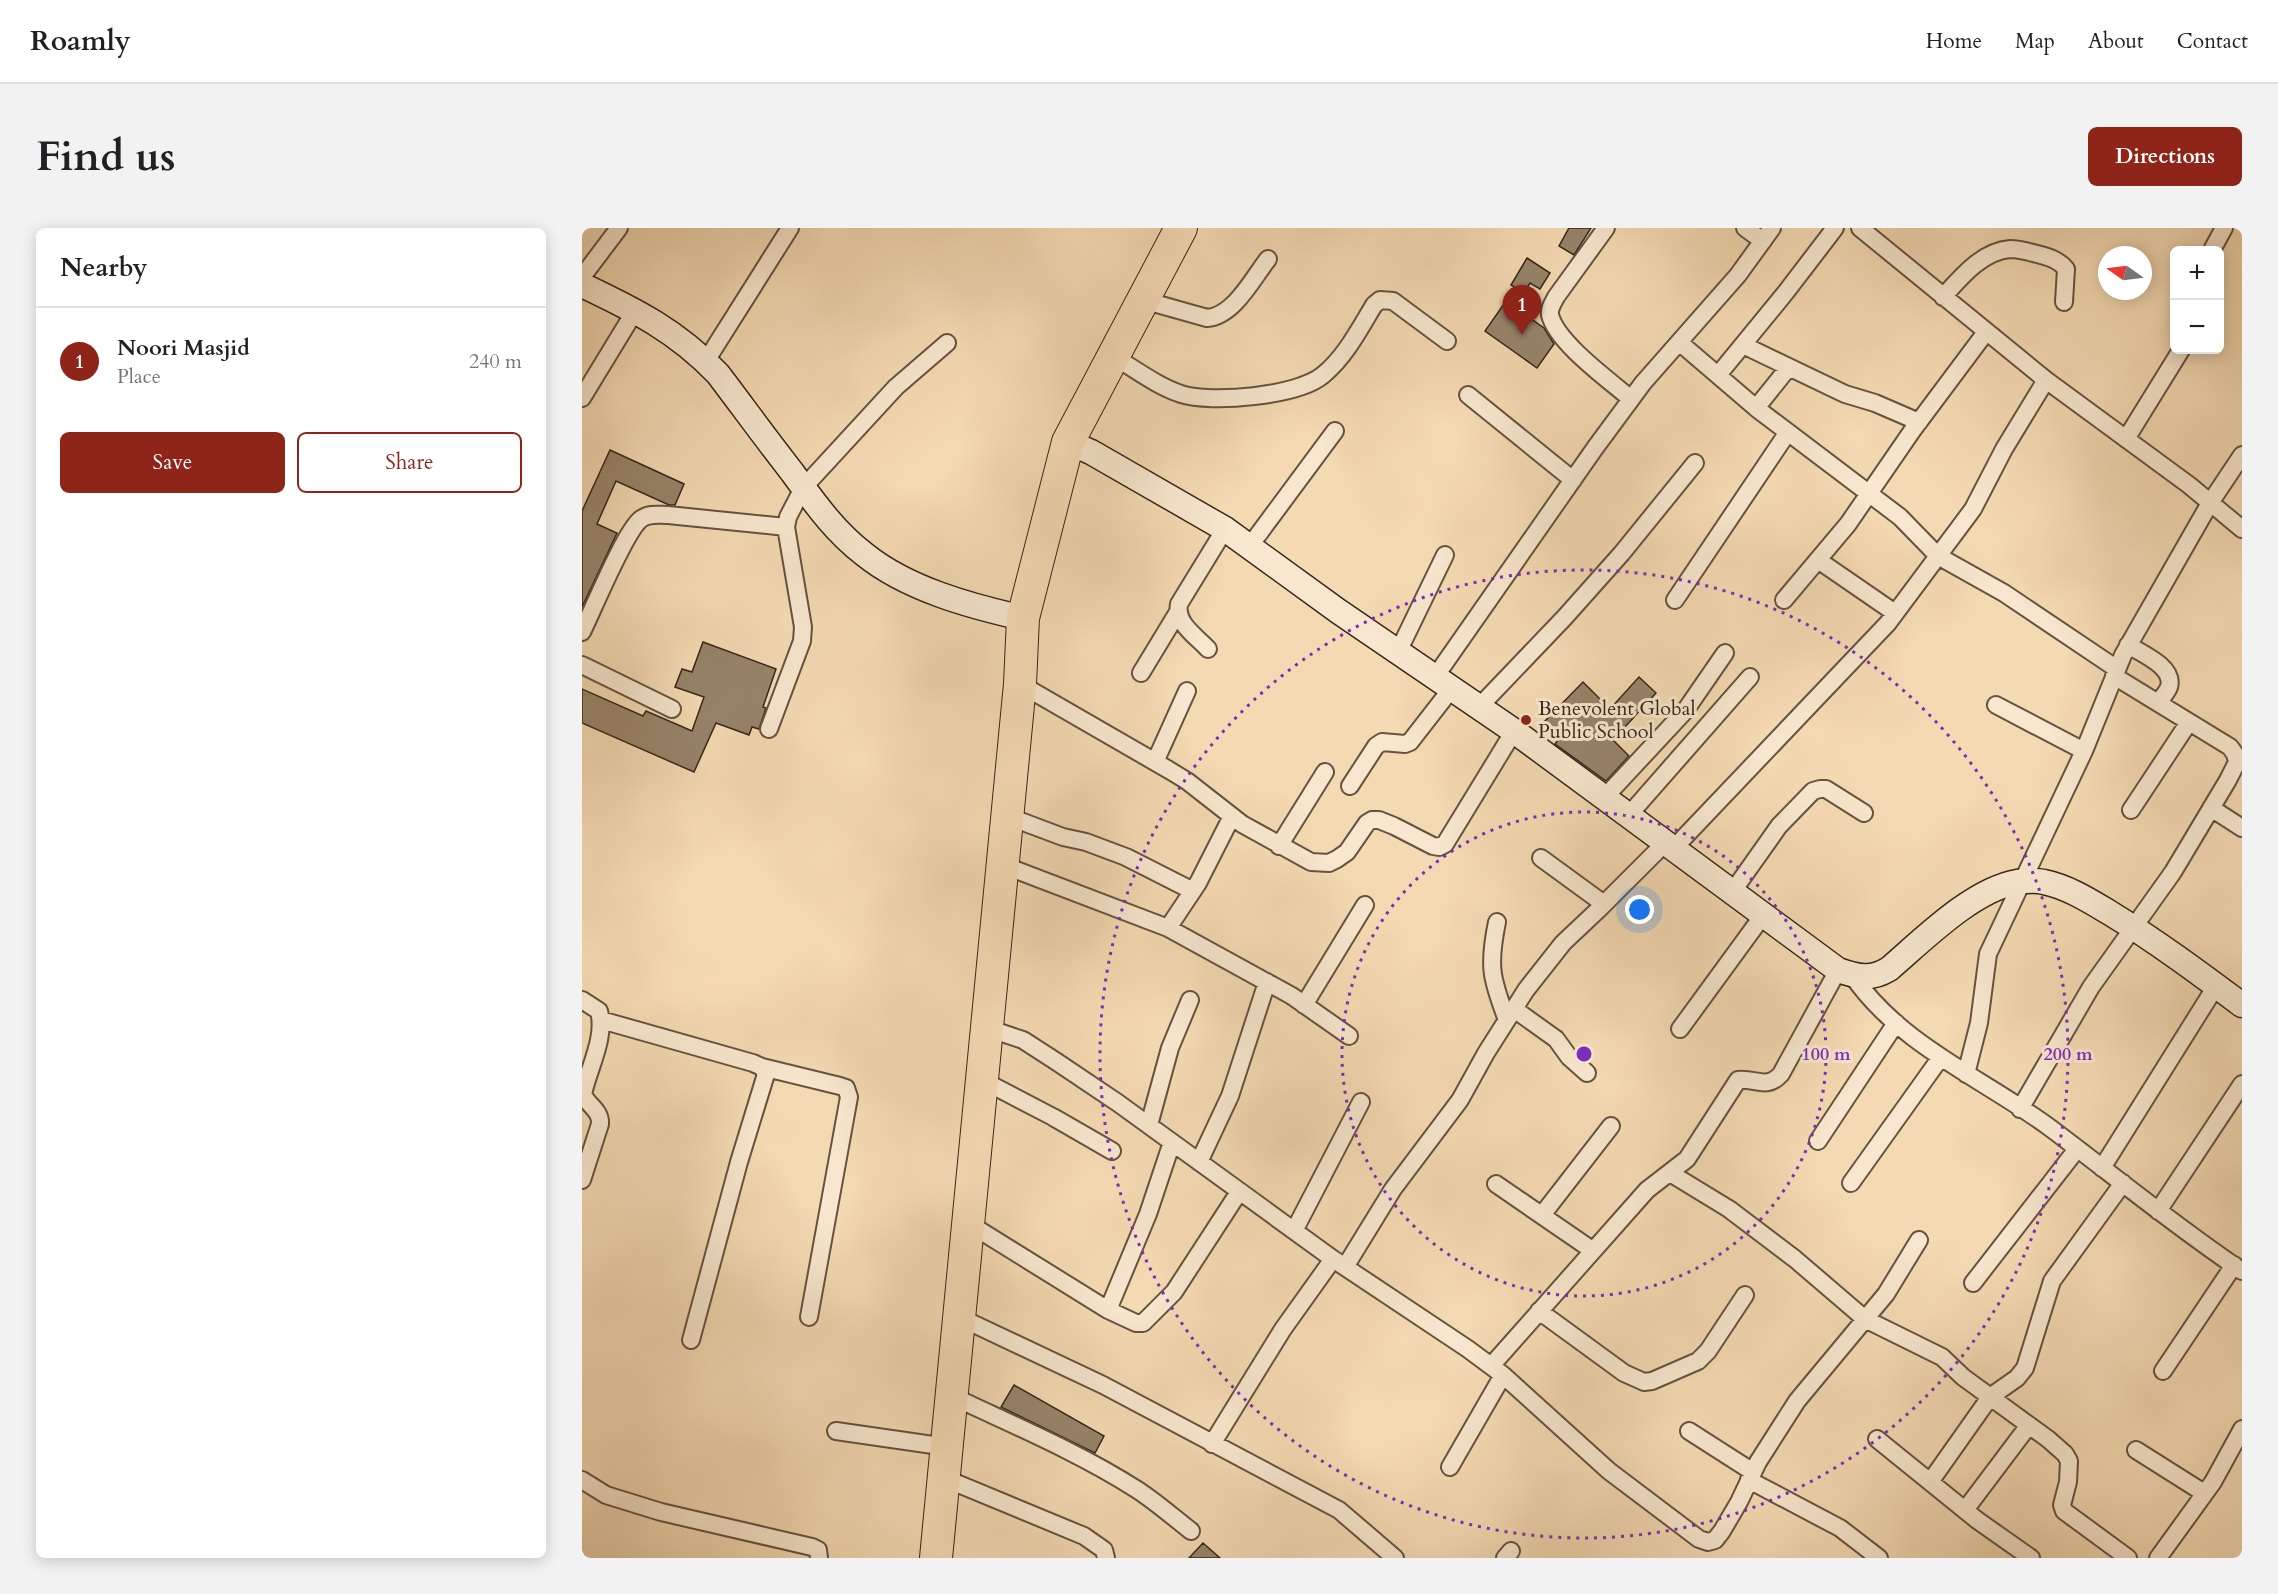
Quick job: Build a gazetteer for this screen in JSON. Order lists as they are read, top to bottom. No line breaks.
{"places":["Benevolent Global Public School"],"north":"left","page":{"header":"Roamly","nav":["Home","Map","About","Contact"],"buttons":["Directions",["Save","Share"]],"title":"Find us","heading":"Nearby","map_buttons":["+","−"],"pins":"1","list":[{"mark":"1","name":"Noori Masjid","note":"Place","value":"240 m"}]},"rings":["100 m","200 m"]}
